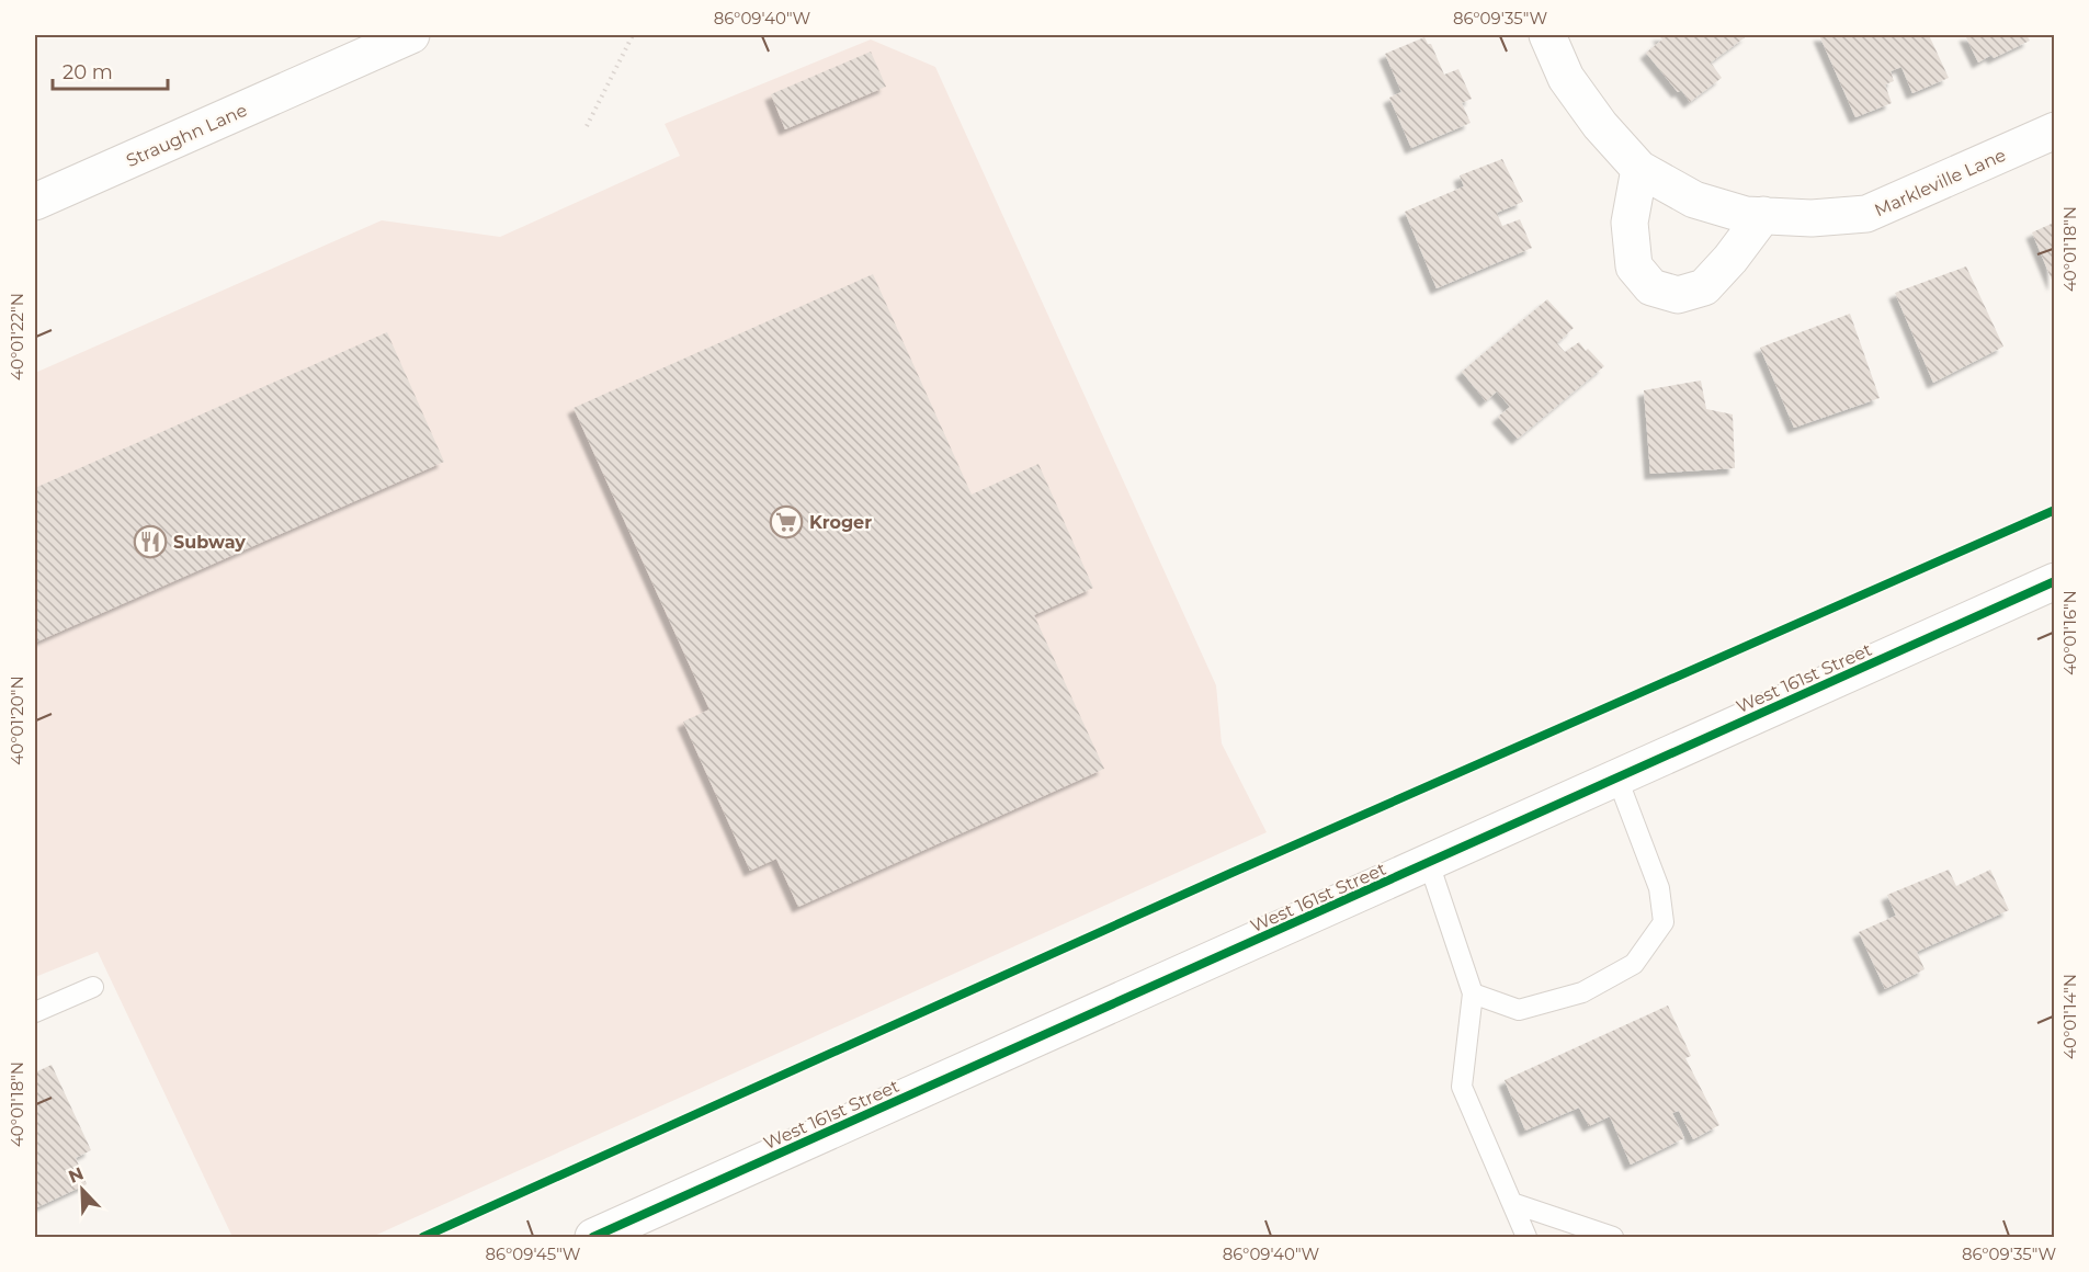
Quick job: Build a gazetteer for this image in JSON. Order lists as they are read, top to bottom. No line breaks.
{"streets":{"street":["Straughn Lane","Markleville Lane","West 161st Street"]},"places":{"supermarket":["Kroger"],"restaurant":["Subway"]},"scale_bar":"20 m","north":"top left","coordinates":["86°09'40\"W","86°09'35\"W","40°01'18\"N","40°01'22\"N","40°01'16\"N","40°01'20\"N","40°01'14\"N","86°09'45\"W"]}
